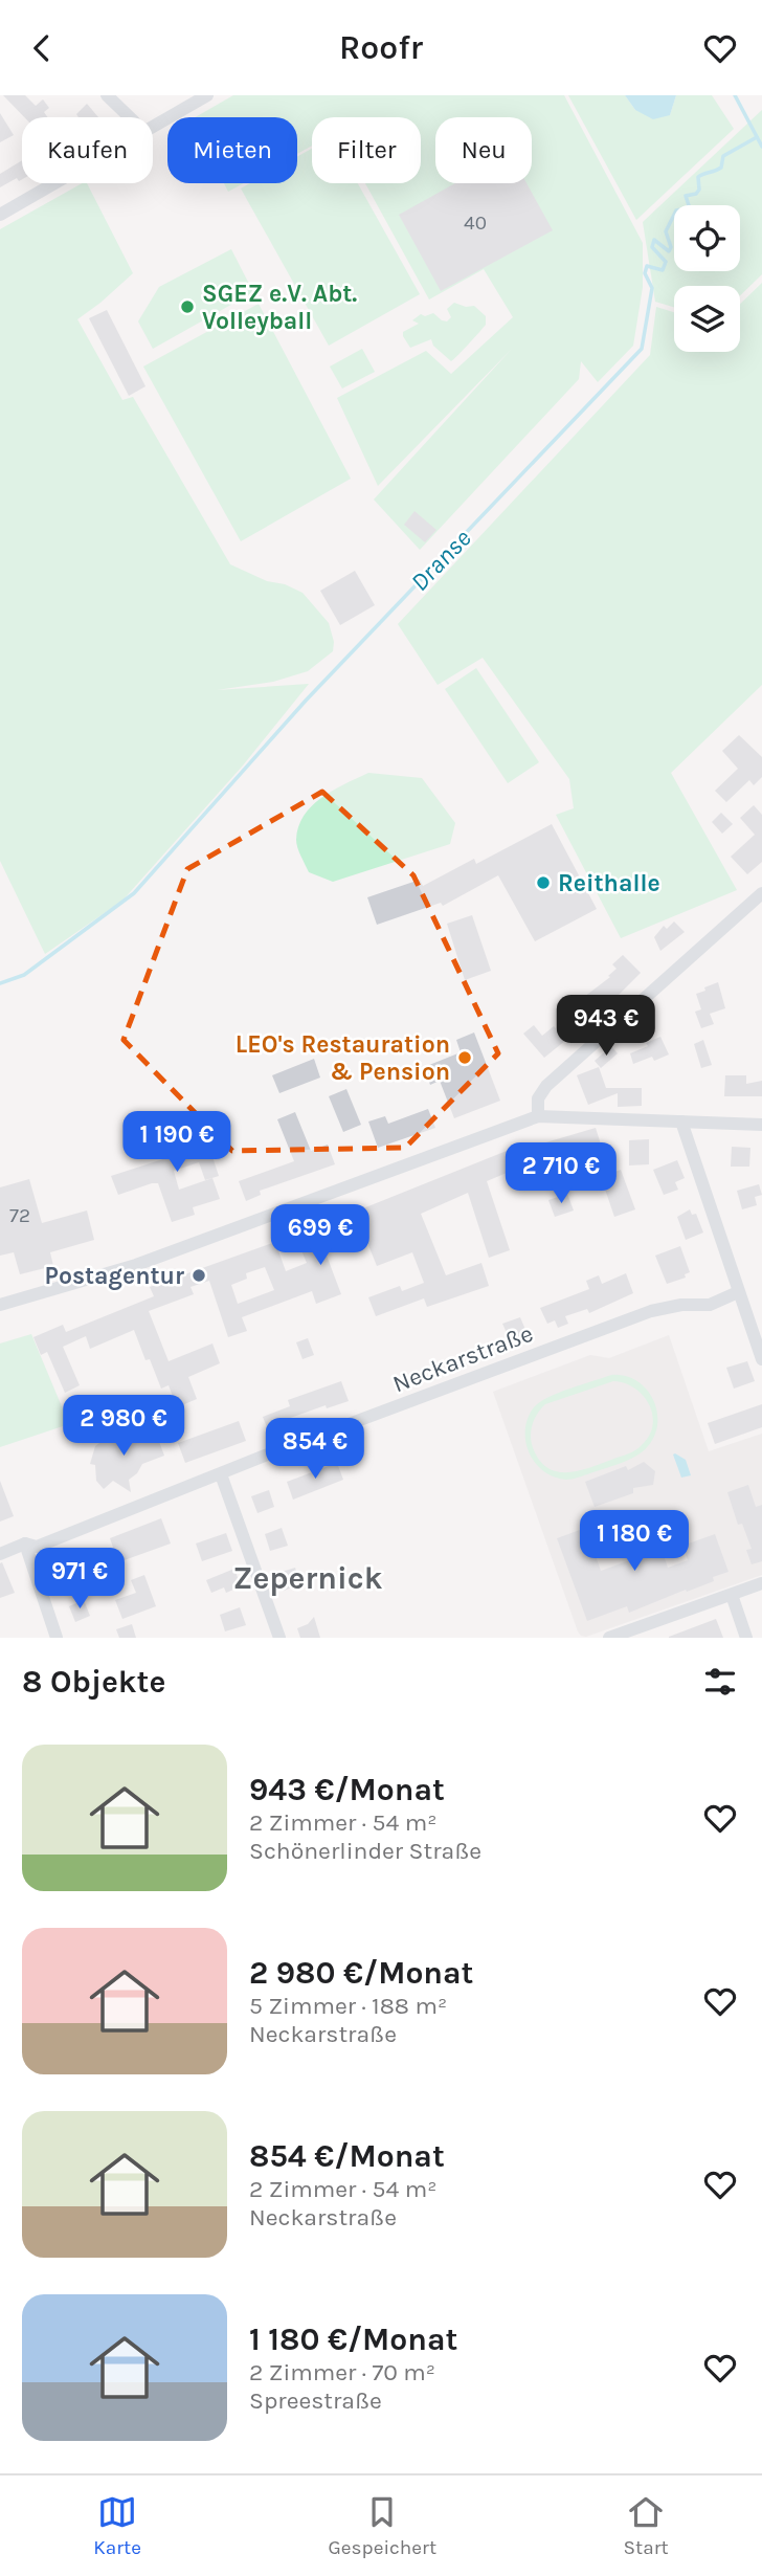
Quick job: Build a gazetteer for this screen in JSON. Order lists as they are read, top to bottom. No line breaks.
{"streets":{"street":["Neckarstraße"]},"districts":["Zepernick"],"water":["Dranse"],"places":["SGEZ e.V. Abt. Volleyball","Reithalle","LEO's Restauration & Pension","Postagentur"],"house_numbers":["40","72"],"page":{"header":"Roofr","chip":["Kaufen","Mieten","Filter","Neu"],"price":["943 €","1 190 €","2 710 €","699 €","2 980 €","854 €","1 180 €","971 €"],"heading":"8 Objekte","list":[{"name":"943 €/Monat","note":"2 Zimmer · 54 m² · Schönerlinder Straße"},{"name":"2 980 €/Monat","note":"5 Zimmer · 188 m² · Neckarstraße"},{"name":"854 €/Monat","note":"2 Zimmer · 54 m² · Neckarstraße"},{"name":"1 180 €/Monat","note":"2 Zimmer · 70 m² · Spreestraße"}],"tabs":["Karte","Gespeichert","Start"]}}
